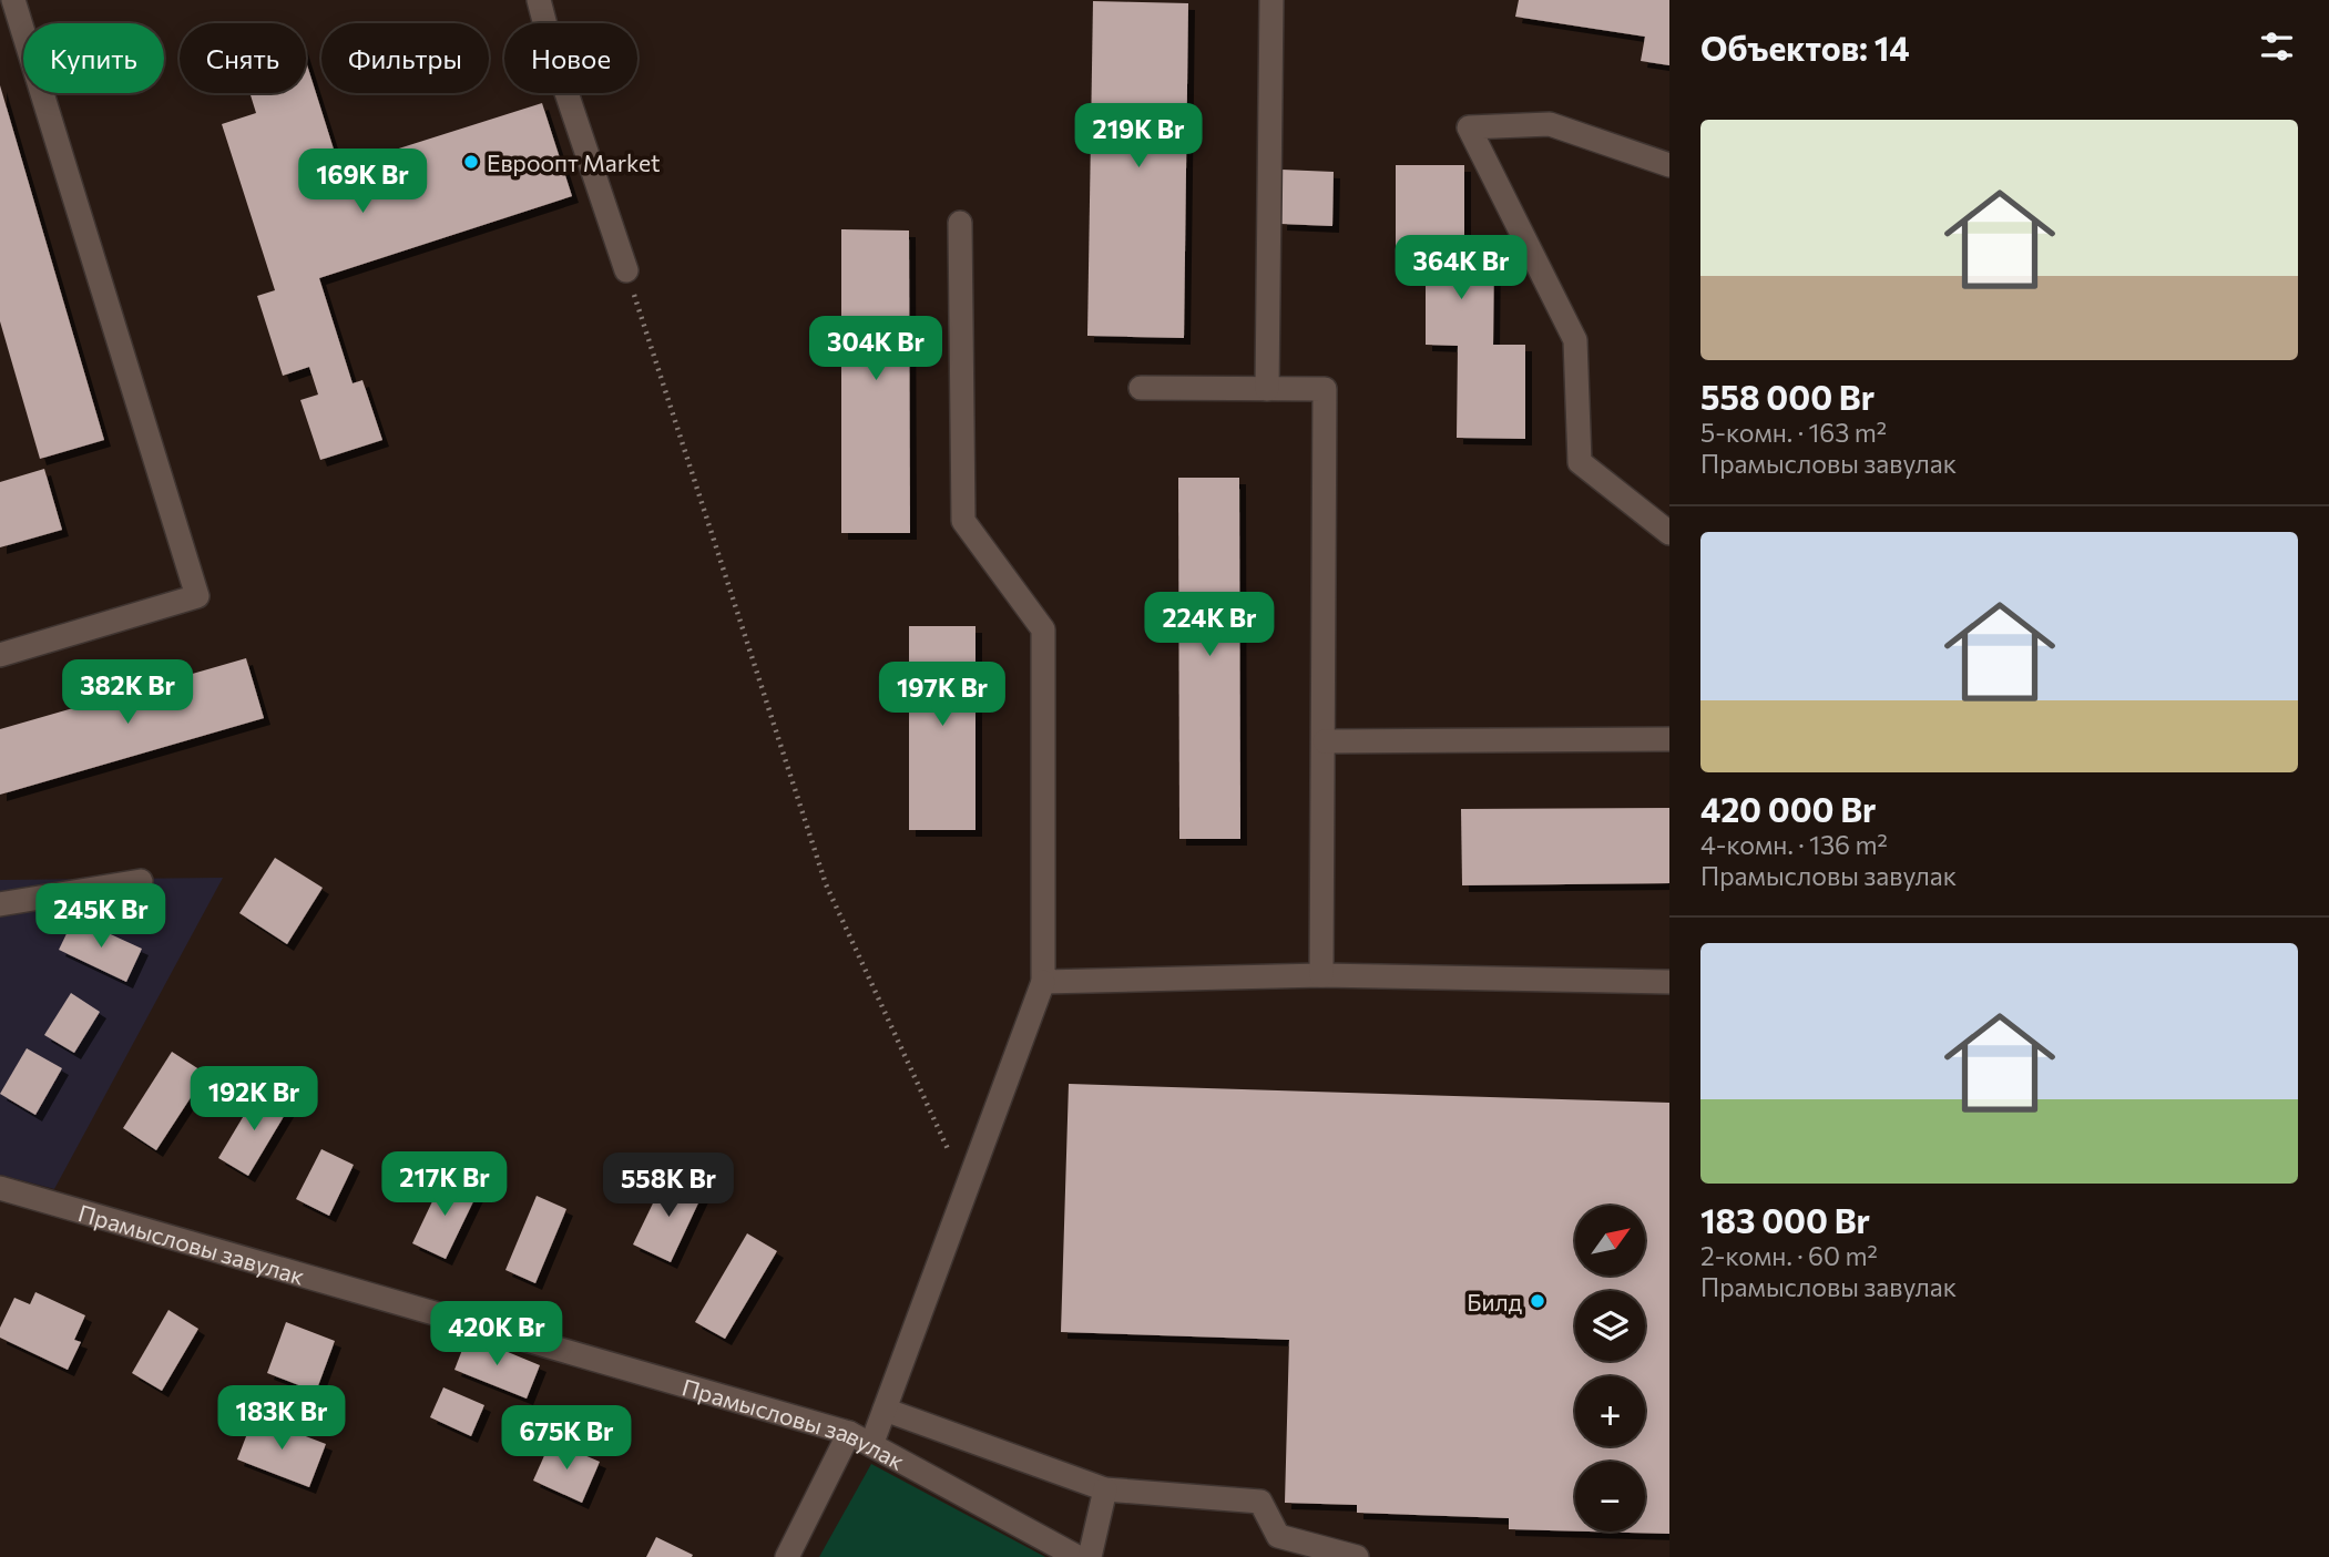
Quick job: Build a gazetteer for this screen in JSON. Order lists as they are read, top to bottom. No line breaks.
{"streets":{"street":["Прамысловы завулак"]},"places":["Евроопт Market","Билд"],"north":"top right","page":{"heading":"Объектов: 14","chip":["Купить","Снять","Фильтры","Новое"],"list":[{"name":"558 000 Br","note":"5-комн. · 163 m² · Прамысловы завулак"},{"name":"420 000 Br","note":"4-комн. · 136 m² · Прамысловы завулак"},{"name":"183 000 Br","note":"2-комн. · 60 m² · Прамысловы завулак"}],"price":["219K Br","169K Br","364K Br","304K Br","224K Br","382K Br","197K Br","245K Br","192K Br","217K Br","558K Br","420K Br","183K Br","675K Br"],"map_buttons":["+","−"]}}
